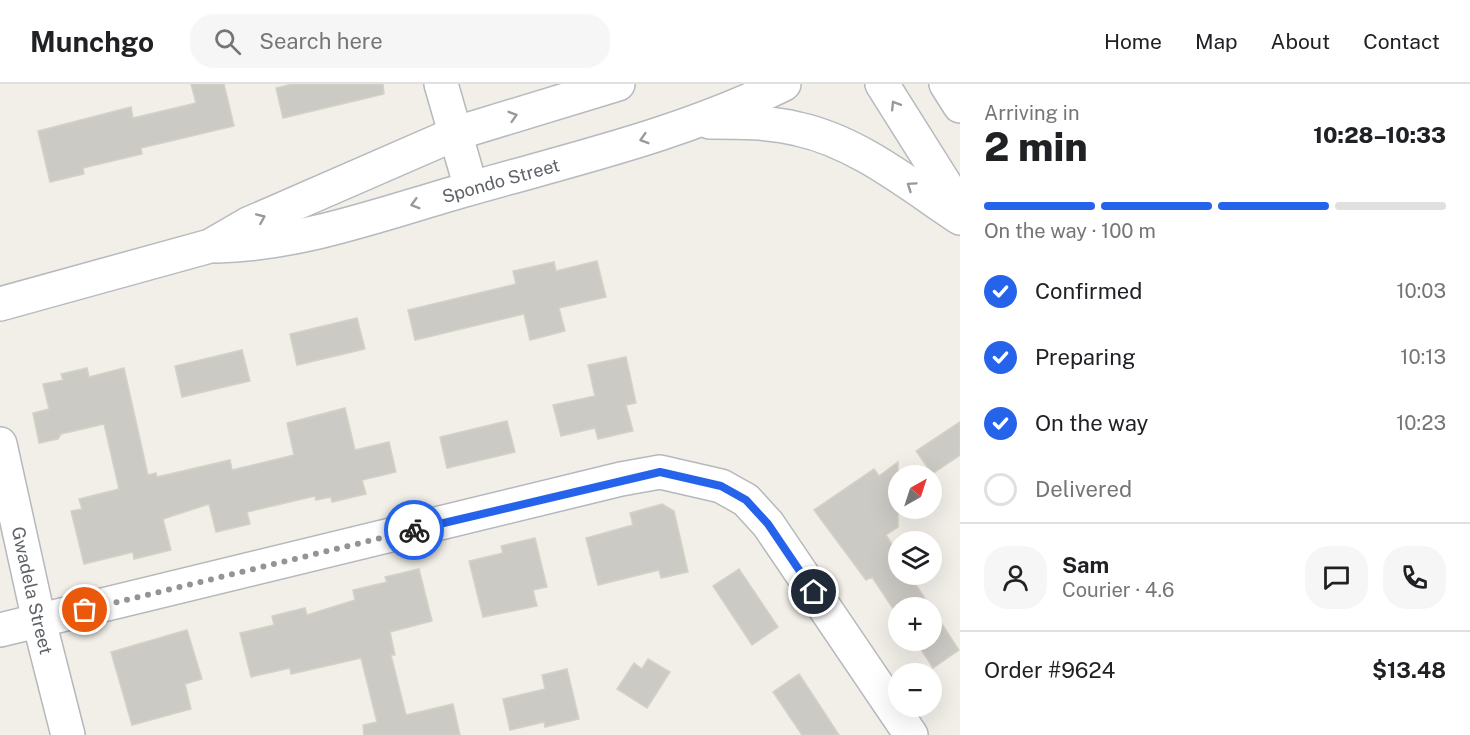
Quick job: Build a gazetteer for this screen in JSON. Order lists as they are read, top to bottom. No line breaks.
{"streets":{"main road":["Spondo Street","Gwadela Street"]},"north":"top right","page":{"header":"Munchgo","search":"Search here","nav":["Home","Map","About","Contact"],"heading":["2 min","Arriving in","10:28–10:33"],"panel":["Sam","Courier · 4.6","Order #9624","$13.48"],"bar":"On the way · 100 m","list":[["Confirmed","10:03"],["Preparing","10:13"],["On the way","10:23"],"Delivered"],"map_buttons":["+","−"]}}
